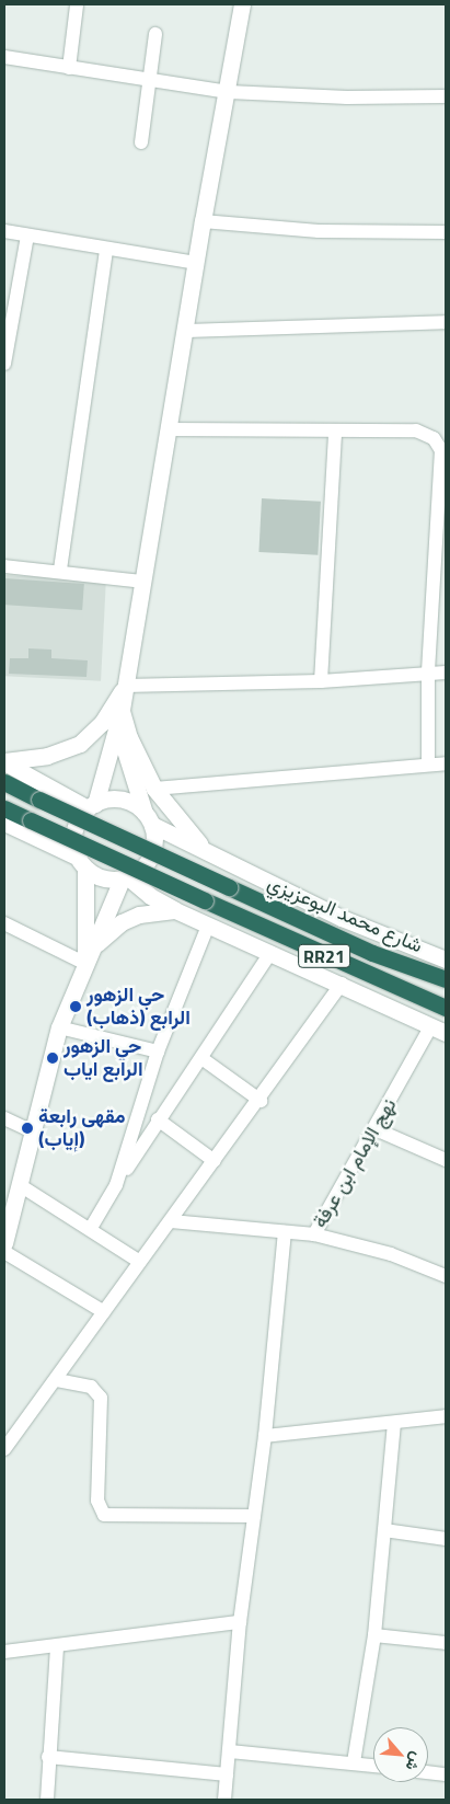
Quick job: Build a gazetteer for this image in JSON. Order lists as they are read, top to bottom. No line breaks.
{"streets":{"highway":["شارع محمد البوعزيزي","RR21"],"street":["نهج الإمام ابن عرفة"]},"places":["حي الزهور الرابع (ذهاب)","حي الزهور الرابع اياب","مقهى رابعة (إياب)"],"north":"bottom right"}
